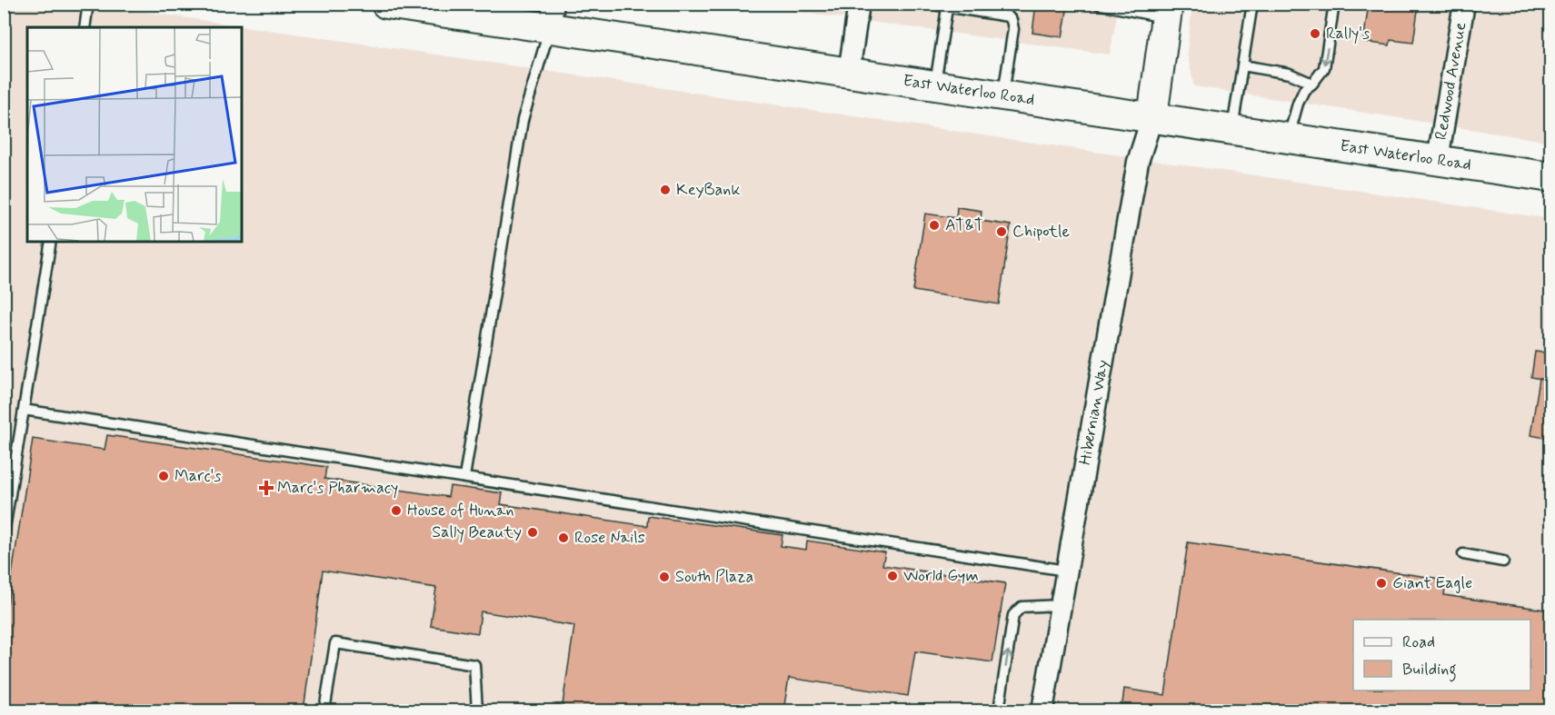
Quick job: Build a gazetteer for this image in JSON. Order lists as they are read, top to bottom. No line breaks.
{"streets":{"main road":["East Waterloo Road"],"street":["Redwood Avenue","Hibernian Way"]},"crossings":[["Redwood Avenue","East Waterloo Road"],["East Waterloo Road","Hibernian Way"]],"places":{"other":["Rally's","KeyBank","AT&T","Chipotle","Marc's","House of Hunan","Sally Beauty","Rose Nails","World Gym","South Plaza","Giant Eagle"],"health":["Marc's Pharmacy"]},"legend":["Road","Building"]}
